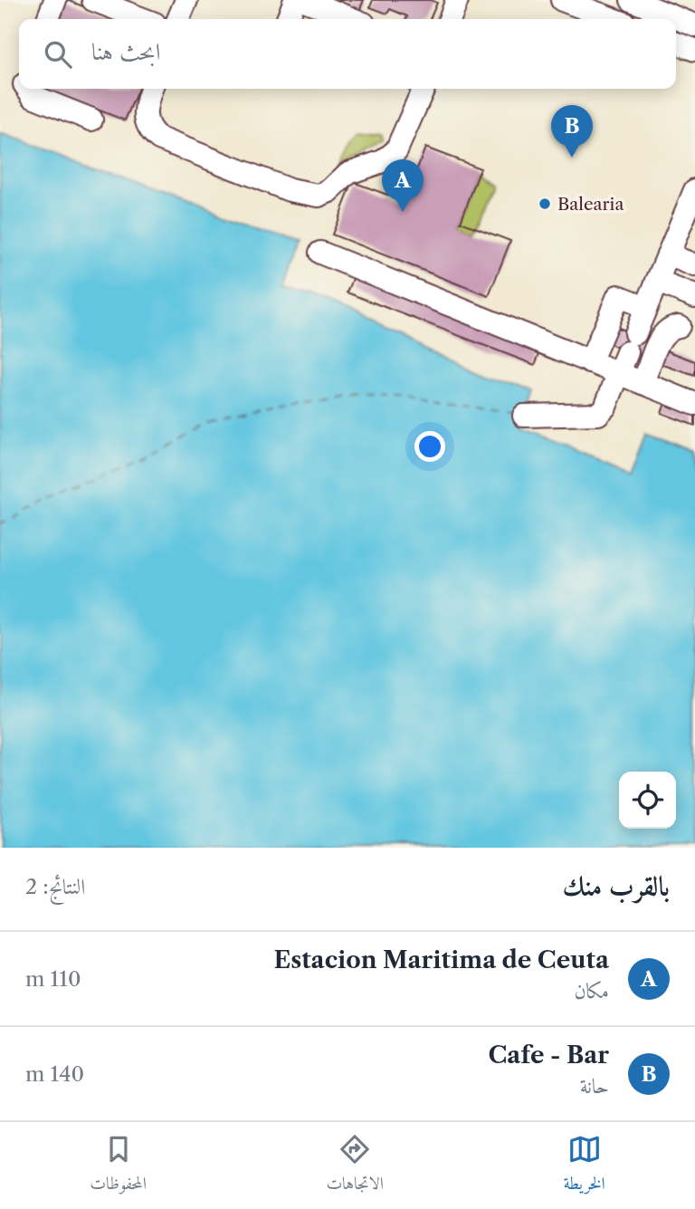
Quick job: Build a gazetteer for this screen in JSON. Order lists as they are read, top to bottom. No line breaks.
{"places":["Balearia"],"page":{"search":"ابحث هنا","pins":["B","A"],"heading":["بالقرب منك","النتائج: 2"],"list":[{"mark":"A","name":"Estacion Maritima de Ceuta","note":"مكان","value":"110 m"},{"mark":"B","name":"Cafe - Bar","note":"حانة","value":"140 m"}],"nav":["الخريطة","الاتجاهات","المحفوظات"]}}
